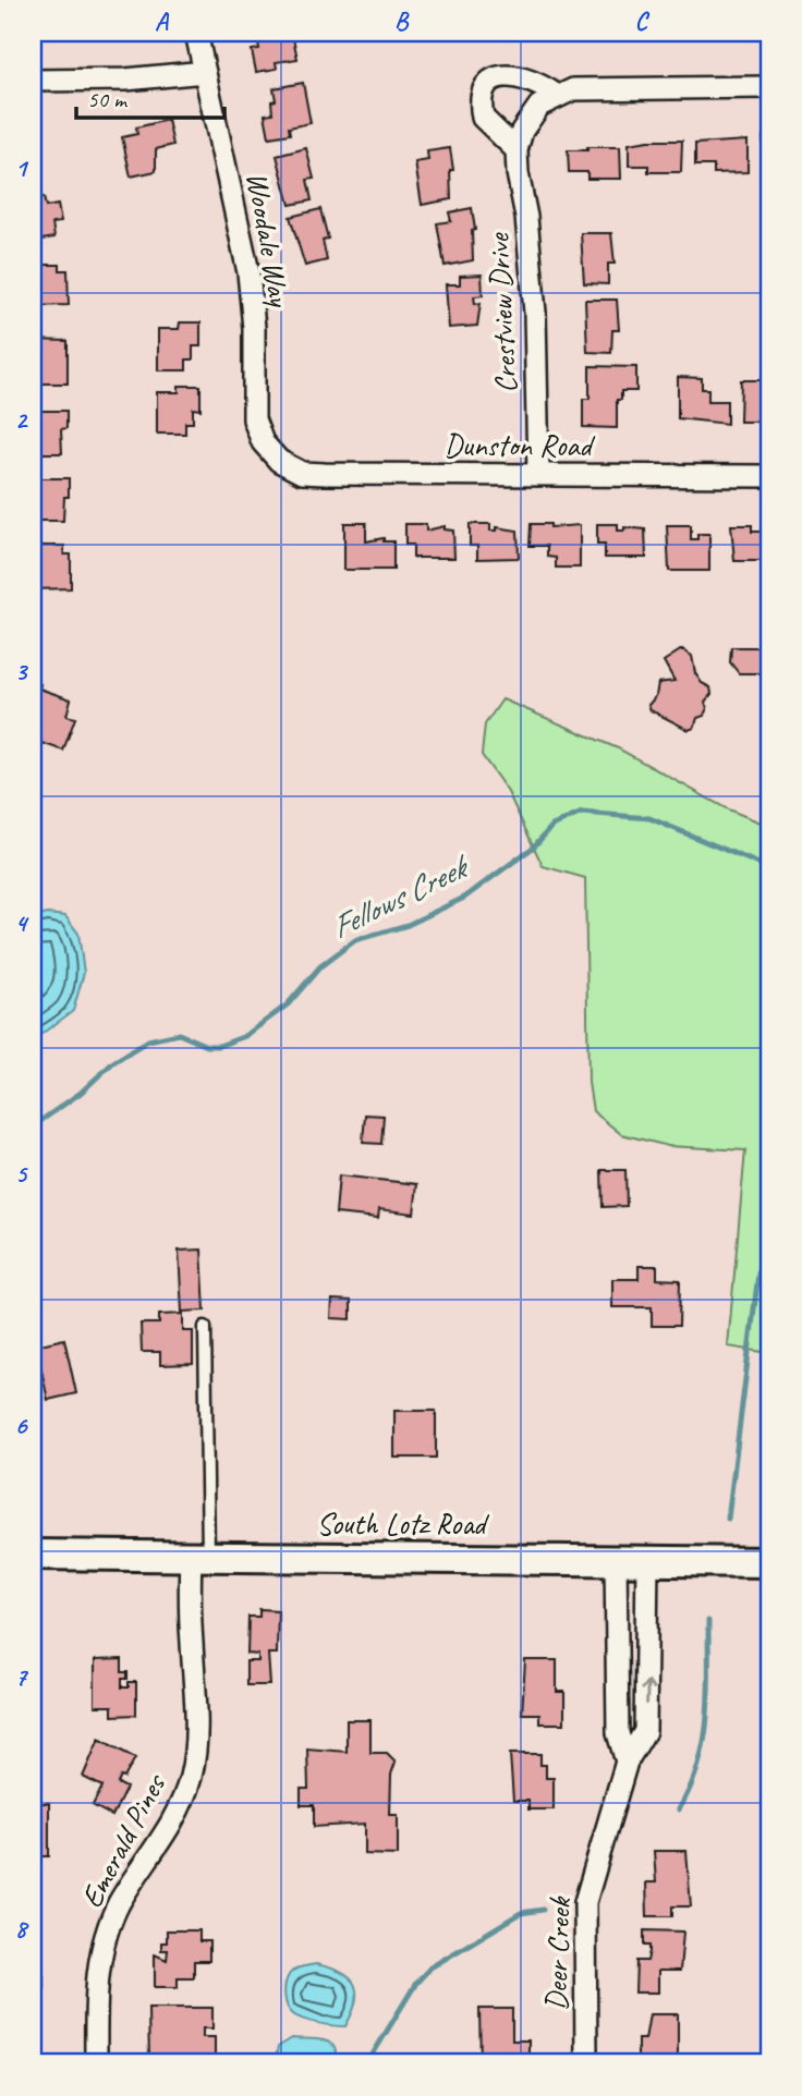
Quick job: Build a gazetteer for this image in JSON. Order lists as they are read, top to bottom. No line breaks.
{"streets":{"street":["Woodale Way","Crestview Drive","Dunston Road","South Lotz Road","Emerald Pines","Deer Creek"]},"crossings":[["Woodale Way","Dunston Road"],["Crestview Drive","Dunston Road"],["South Lotz Road","Emerald Pines"],["South Lotz Road","Deer Creek"]],"water":["Fellows Creek"],"scale_bar":"50 m","grid":{"columns":["A","B","C"],"rows":["1","2","3","4","5","6","7","8"]}}
